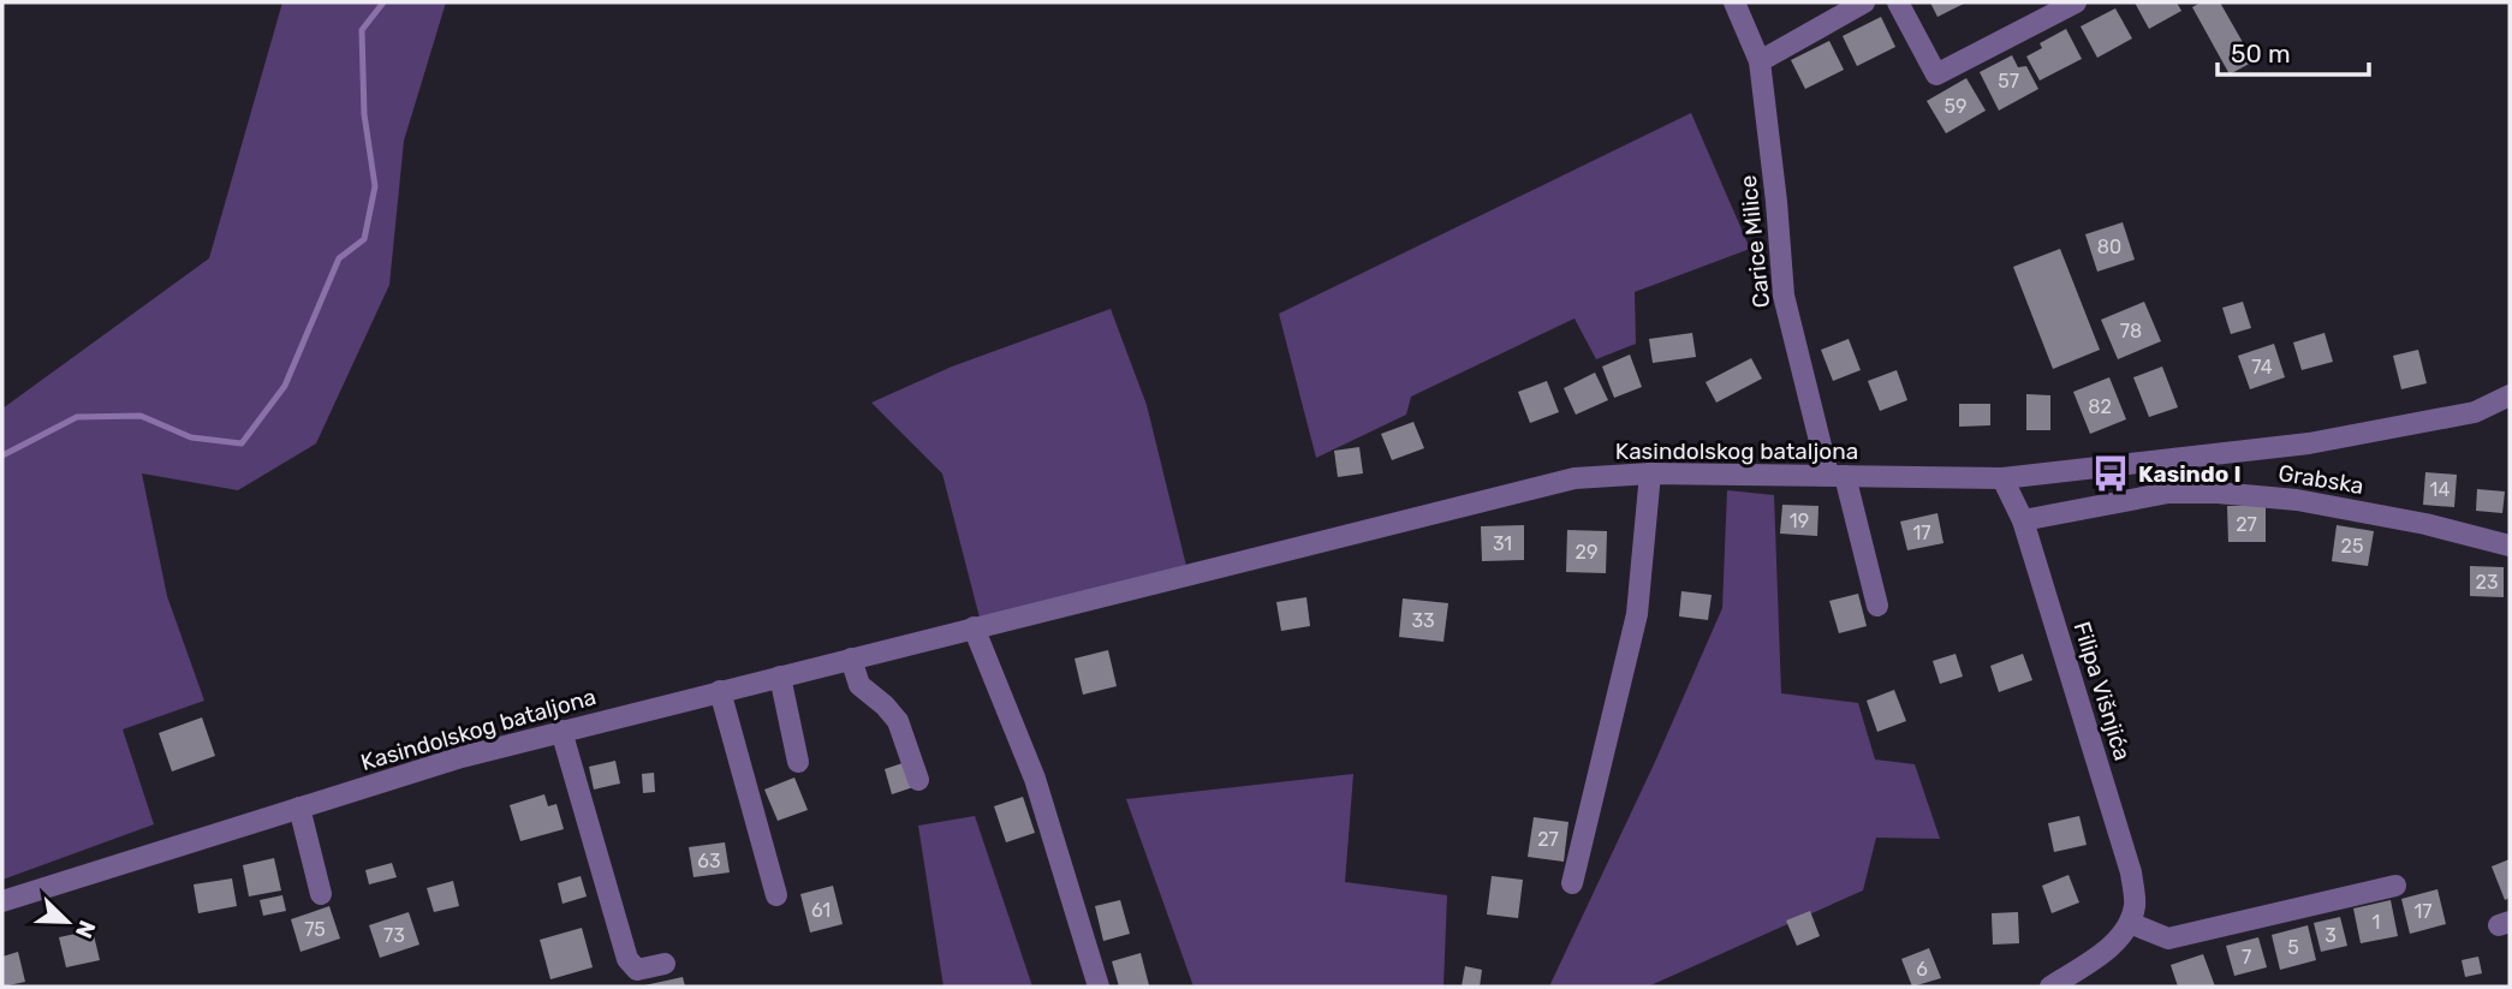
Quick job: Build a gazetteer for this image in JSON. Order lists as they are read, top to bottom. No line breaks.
{"streets":{"street":["Carice Milice","Kasindolskog bataljona","Grabska","Filipa Višnjića"]},"crossings":[["Carice Milice","Kasindolskog bataljona"],["Kasindolskog bataljona","Filipa Višnjića"],["Grabska","Filipa Višnjića"]],"places":{"bus stop":["Kasindo I"]},"house_numbers":["57","59","80","78","74","82","14","19","27","17","31","25","29","23","33","27","63","61","17","1","75","73","3","5","7","6"],"scale_bar":"50 m","north":"bottom right"}
